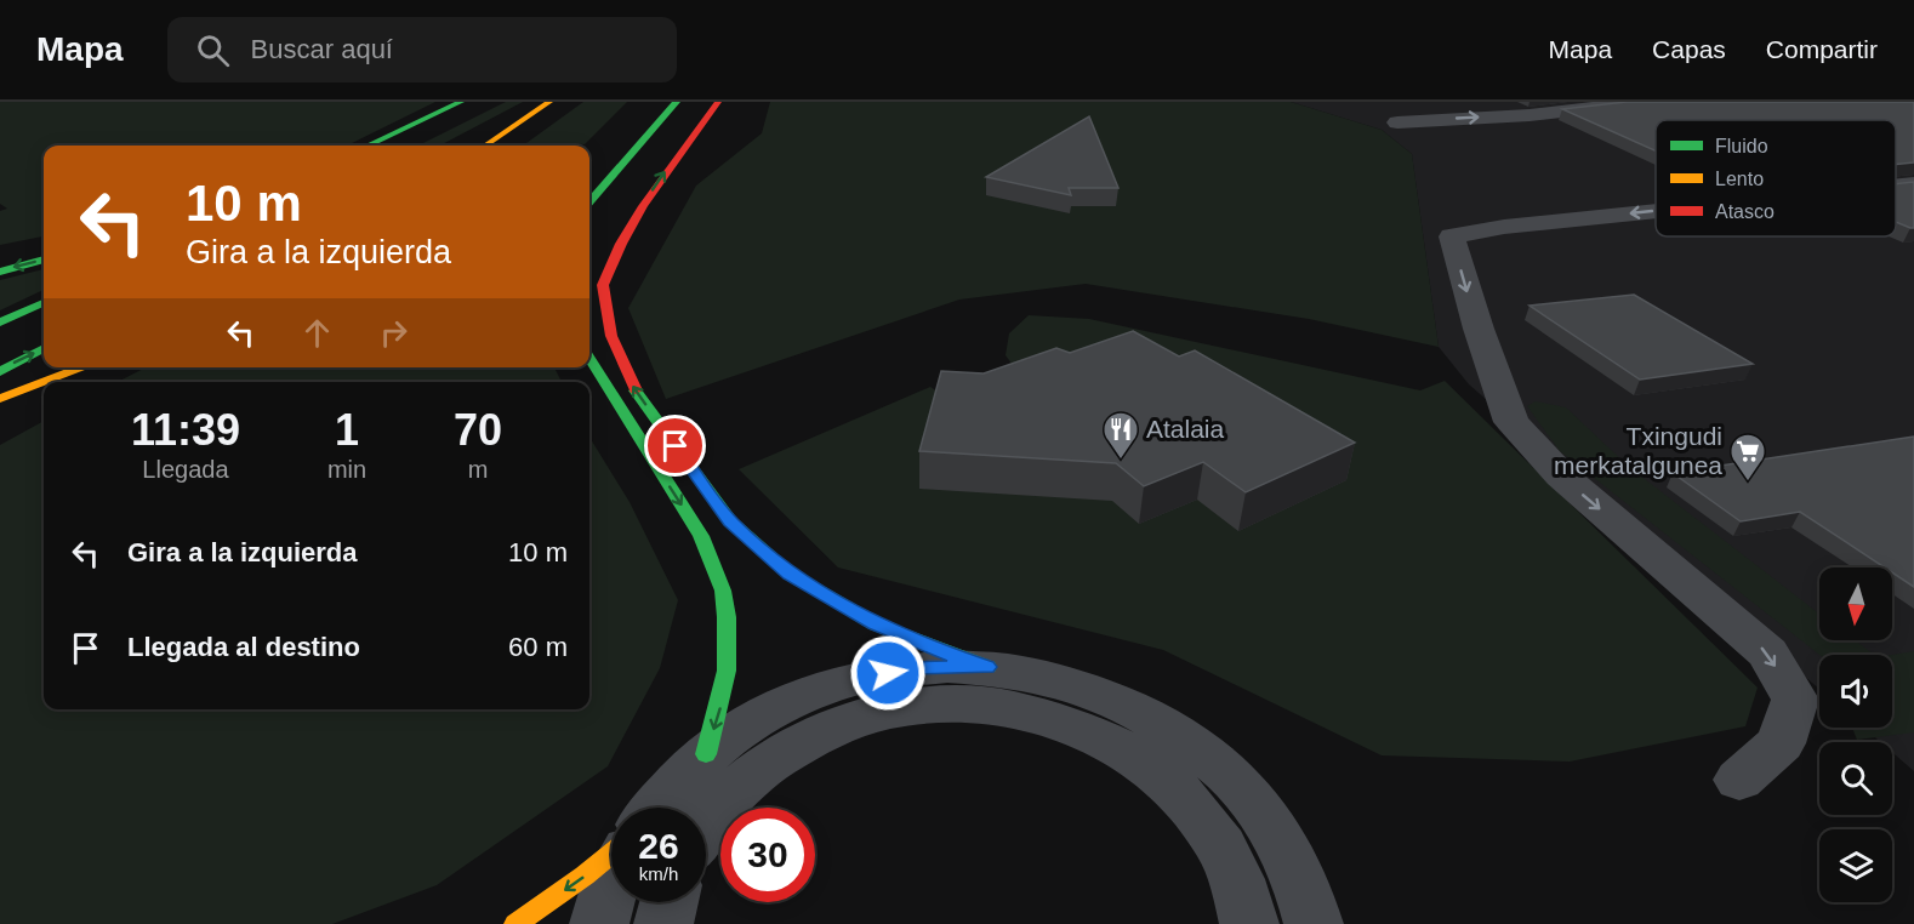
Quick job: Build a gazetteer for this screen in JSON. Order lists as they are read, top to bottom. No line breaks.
{"places":{"restaurant":["Atalaia"],"supermarket":["Txingudi merkatalgunea"]},"legend":["Fluido","Lento","Atasco"],"north":"bottom","page":{"header":"Mapa","search":"Buscar aquí","nav":["Mapa","Capas","Compartir"],"turn":["10 m","Gira a la izquierda"],"eta":["11:39","Llegada","1","min","70","m"],"list":[{"name":"Gira a la izquierda","value":"10 m"},{"name":"Llegada al destino","value":"60 m"}],"speed":"26 km/h","limit":"30"}}
